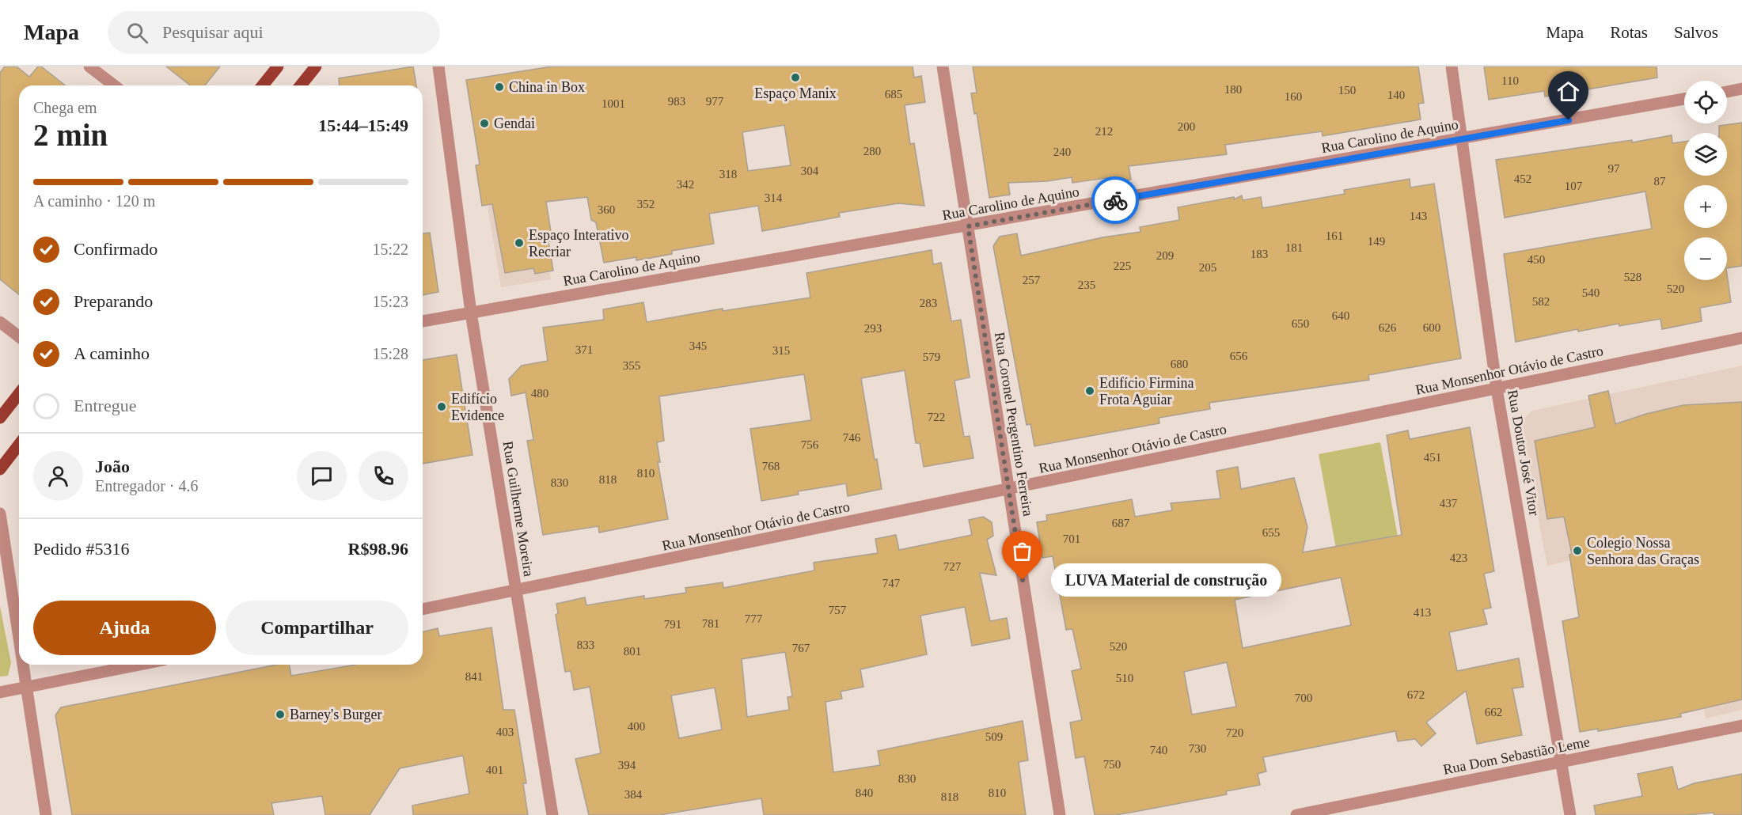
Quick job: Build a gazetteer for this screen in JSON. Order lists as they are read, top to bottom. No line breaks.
{"streets":{"street":["Rua Carolino de Aquino","Rua Monsenhor Otávio de Castro","Rua Coronel Pergentino Ferreira","Rua Doutor José Vitor","Rua Guilherme Moreira","Rua Dom Sebastião Leme"]},"crossings":[["Rua Carolino de Aquino","Rua Coronel Pergentino Ferreira"],["Rua Carolino de Aquino","Rua Doutor José Vitor"],["Rua Carolino de Aquino","Rua Guilherme Moreira"],["Rua Monsenhor Otávio de Castro","Rua Coronel Pergentino Ferreira"],["Rua Monsenhor Otávio de Castro","Rua Doutor José Vitor"],["Rua Monsenhor Otávio de Castro","Rua Guilherme Moreira"],["Rua Doutor José Vitor","Rua Dom Sebastião Leme"]],"places":["Espaço Manix","China in Box","Gendai","Espaço Interativo Recriar","Edifício Firmina Frota Aguiar","Edifício Evidence","Colegio Nossa Senhora das Graças","LUVA Material de construção","Barney's Burger"],"house_numbers":["110","180","150","685","140","160","983","977","1001","200","212","280","240","97","304","318","452","87","342","107","314","352","360","143","161","149","181","183","209","450","225","205","528","257","235","520","540","582","283","640","650","626","600","293","345","371","315","656","579","680","355","480","722","746","756","451","768","810","818","830","437","687","655","701","423","727","747","757","413","777","781","791","833","520","767","801","841","510","672","700","662","400","403","720","509","730","740","750","394","401","830","840","810","384","818"],"page":{"header":"Mapa","search":"Pesquisar aqui","nav":["Mapa","Rotas","Salvos"],"map_buttons":["+","−"],"heading":["2 min","Chega em","15:44–15:49"],"panel":["João","Entregador · 4.6","Pedido #5316","R$98.96"],"bar":"A caminho · 120 m","list":[["Confirmado","15:22"],["Preparando","15:23"],["A caminho","15:28"],"Entregue"],"bubble":"LUVA Material de construção","buttons":["Ajuda","Compartilhar"]}}
